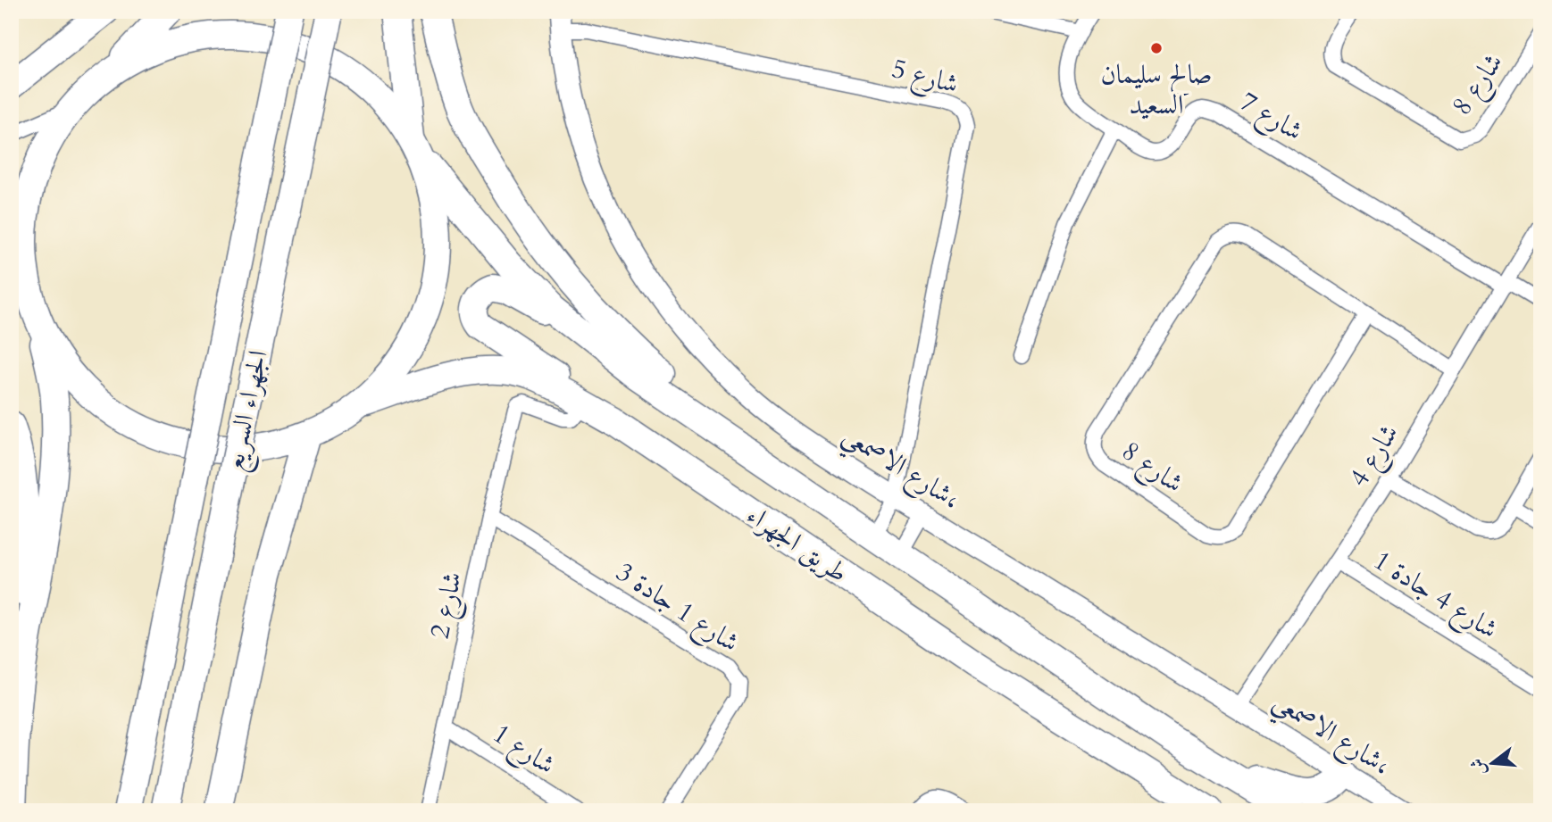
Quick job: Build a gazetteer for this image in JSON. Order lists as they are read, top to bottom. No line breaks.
{"streets":{"highway":["الجهراء السريع","طريق الجهراء"],"street":["شارع 5","شارع 8","شارع 7","شارع 4","شارع الاصمعي،","شارع 4 جادة 1","شارع 2","شارع 1 جادة 3","شارع 1"]},"crossings":[["شارع 5","شارع الاصمعي،"],["شارع 5","طريق الجهراء"],["شارع 8","شارع 4"],["شارع 7","شارع 4"],["شارع 4","شارع الاصمعي،"],["شارع 4","شارع 4 جادة 1"],["شارع الاصمعي،","طريق الجهراء"],["طريق الجهراء","شارع 2"],["شارع 2","شارع 1 جادة 3"],["شارع 2","شارع 1"]],"places":["صالح سليمان السعيد"],"north":"left"}
